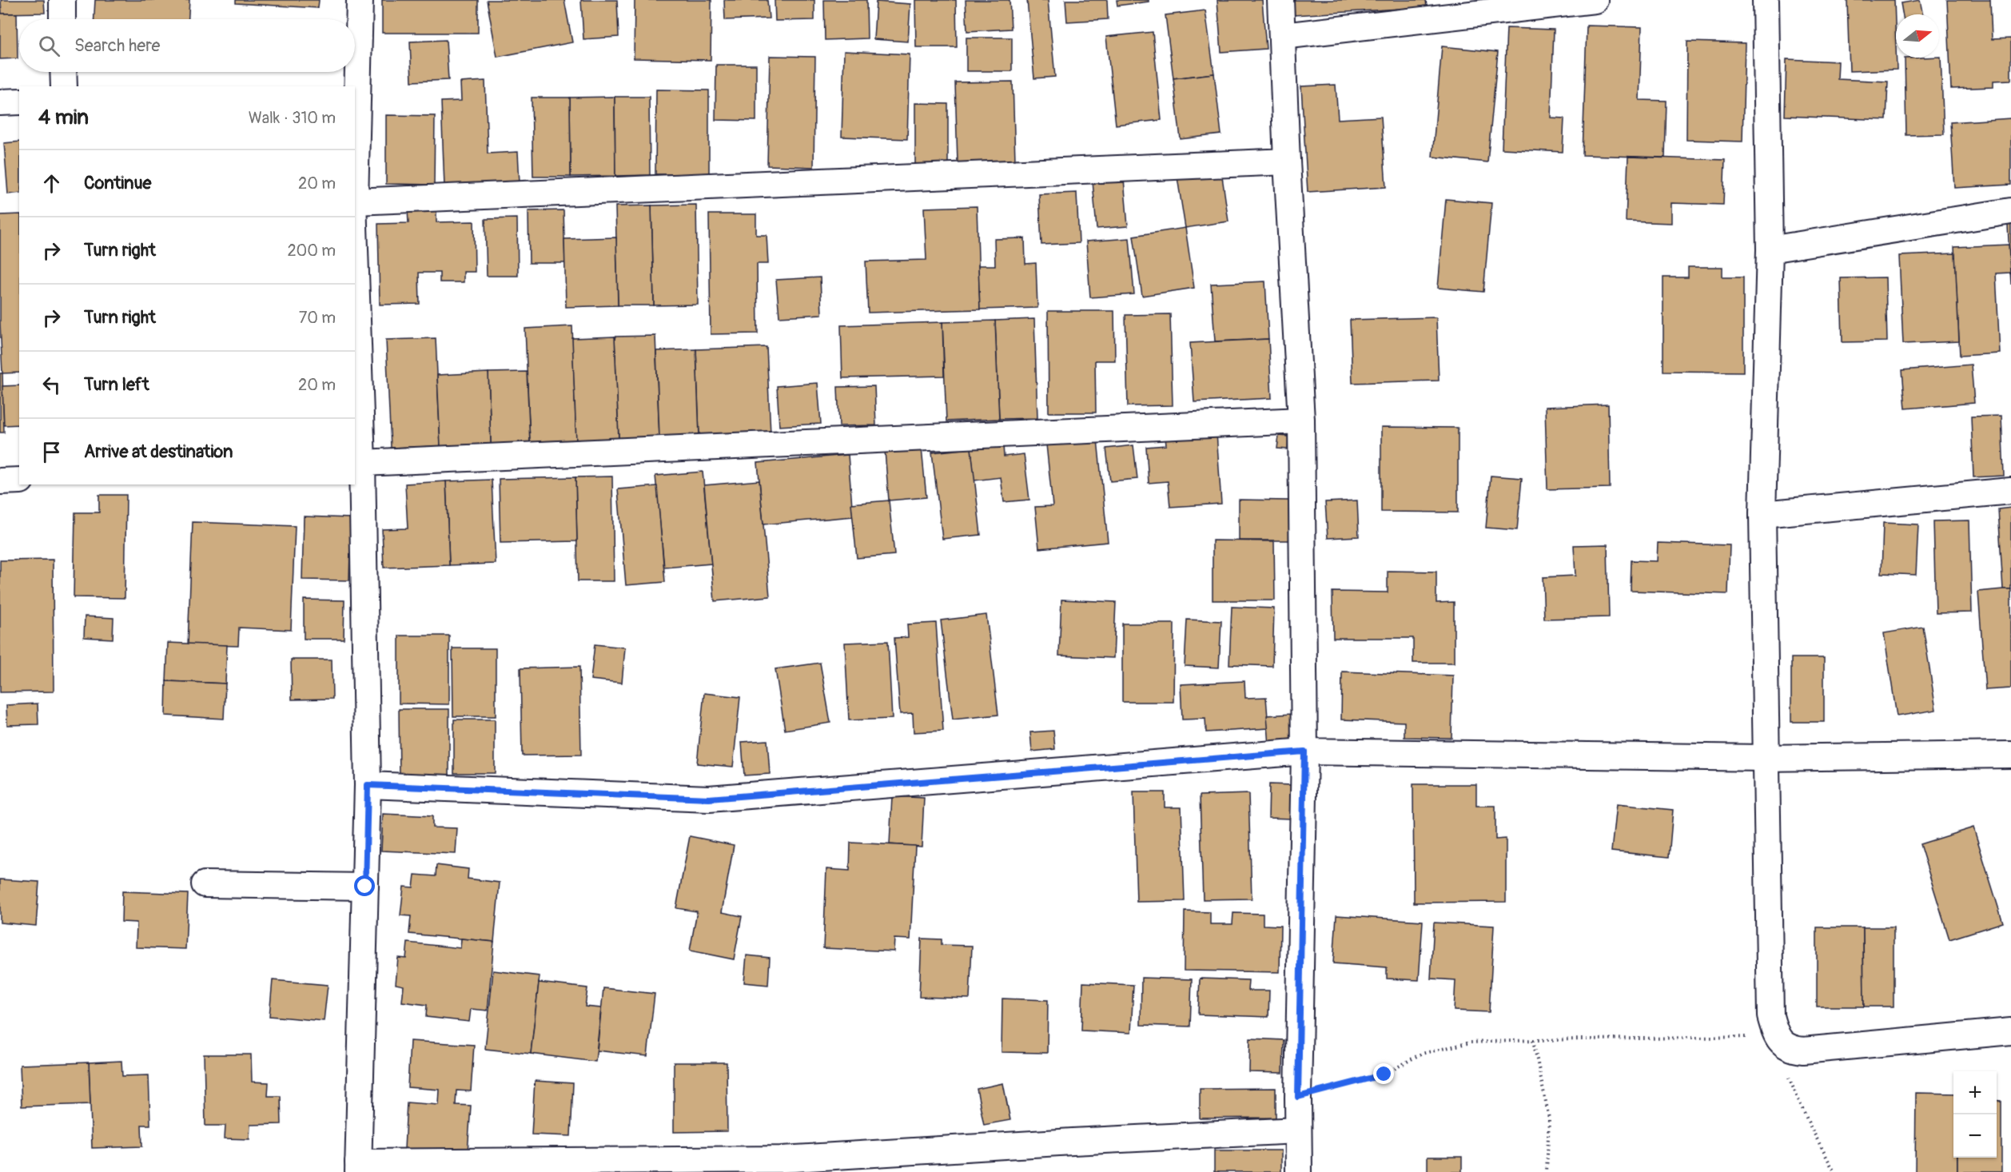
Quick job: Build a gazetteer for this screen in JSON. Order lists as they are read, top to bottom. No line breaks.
{"north":"right","page":{"search":"Search here","heading":["4 min","Walk · 310 m"],"list":[["Continue","20 m"],["Turn right","200 m"],["Turn right","70 m"],["Turn left","20 m"],"Arrive at destination"],"map_buttons":["+","−"]}}
